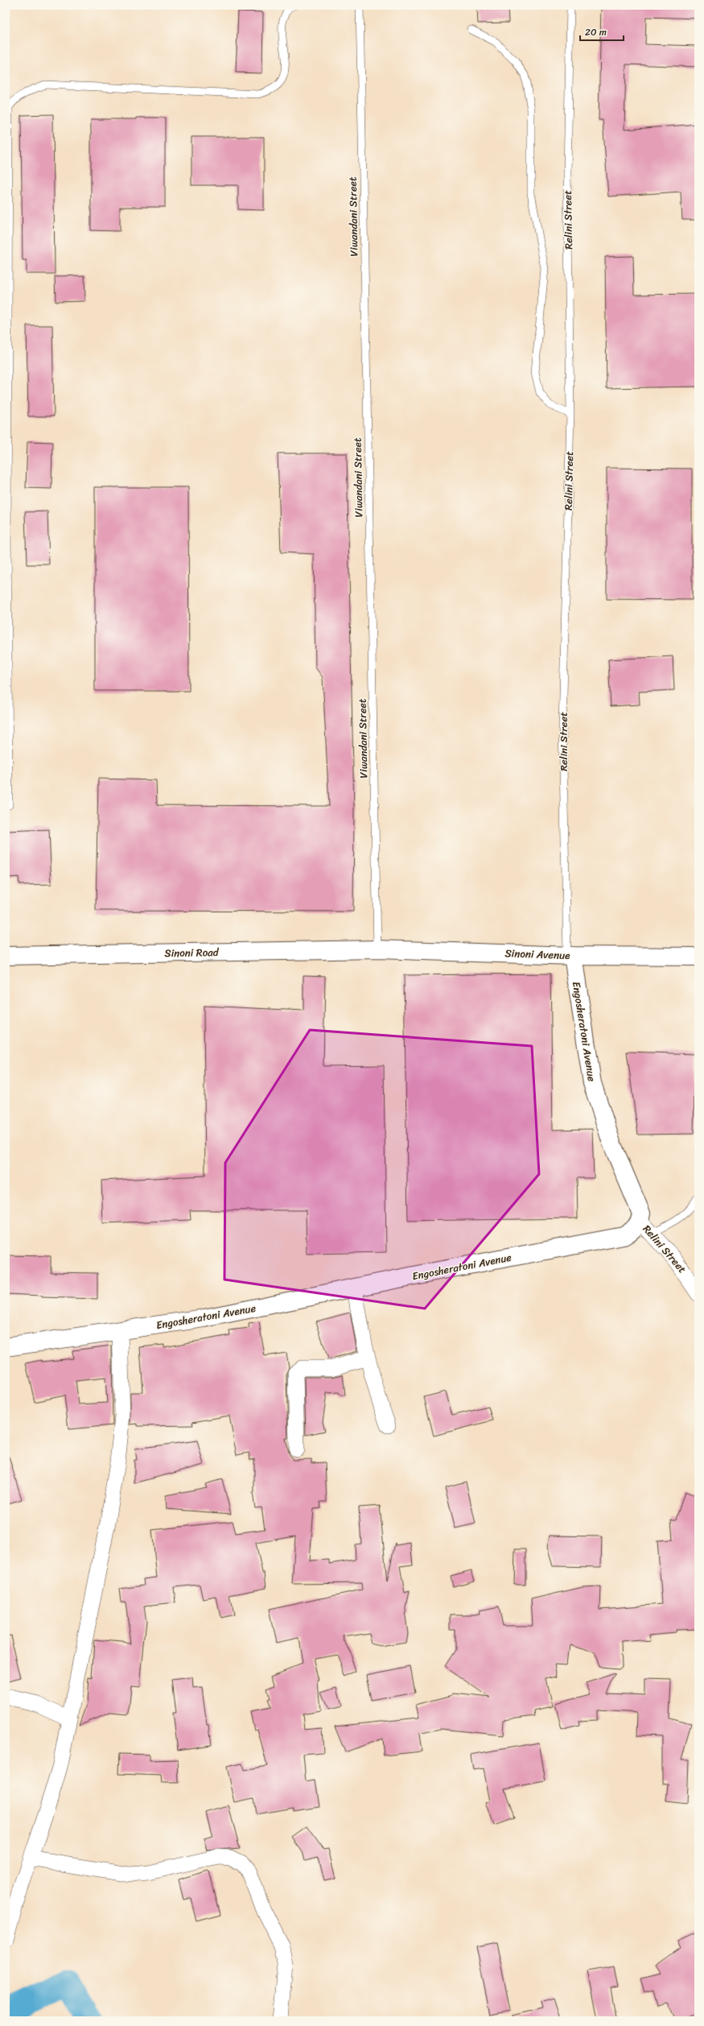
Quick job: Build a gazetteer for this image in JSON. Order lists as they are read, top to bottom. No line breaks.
{"streets":{"street":["Relini Street","Sinoni Road","Sinoni Avenue","Engosheratoni Avenue"],"lane":["Viwandani Street"]},"crossings":[["Viwandani Street","Sinoni Road"],["Viwandani Street","Sinoni Avenue"],["Relini Street","Sinoni Avenue"],["Relini Street","Engosheratoni Avenue"],["Sinoni Road","Sinoni Avenue"],["Sinoni Avenue","Engosheratoni Avenue"]],"scale_bar":"20 m"}
